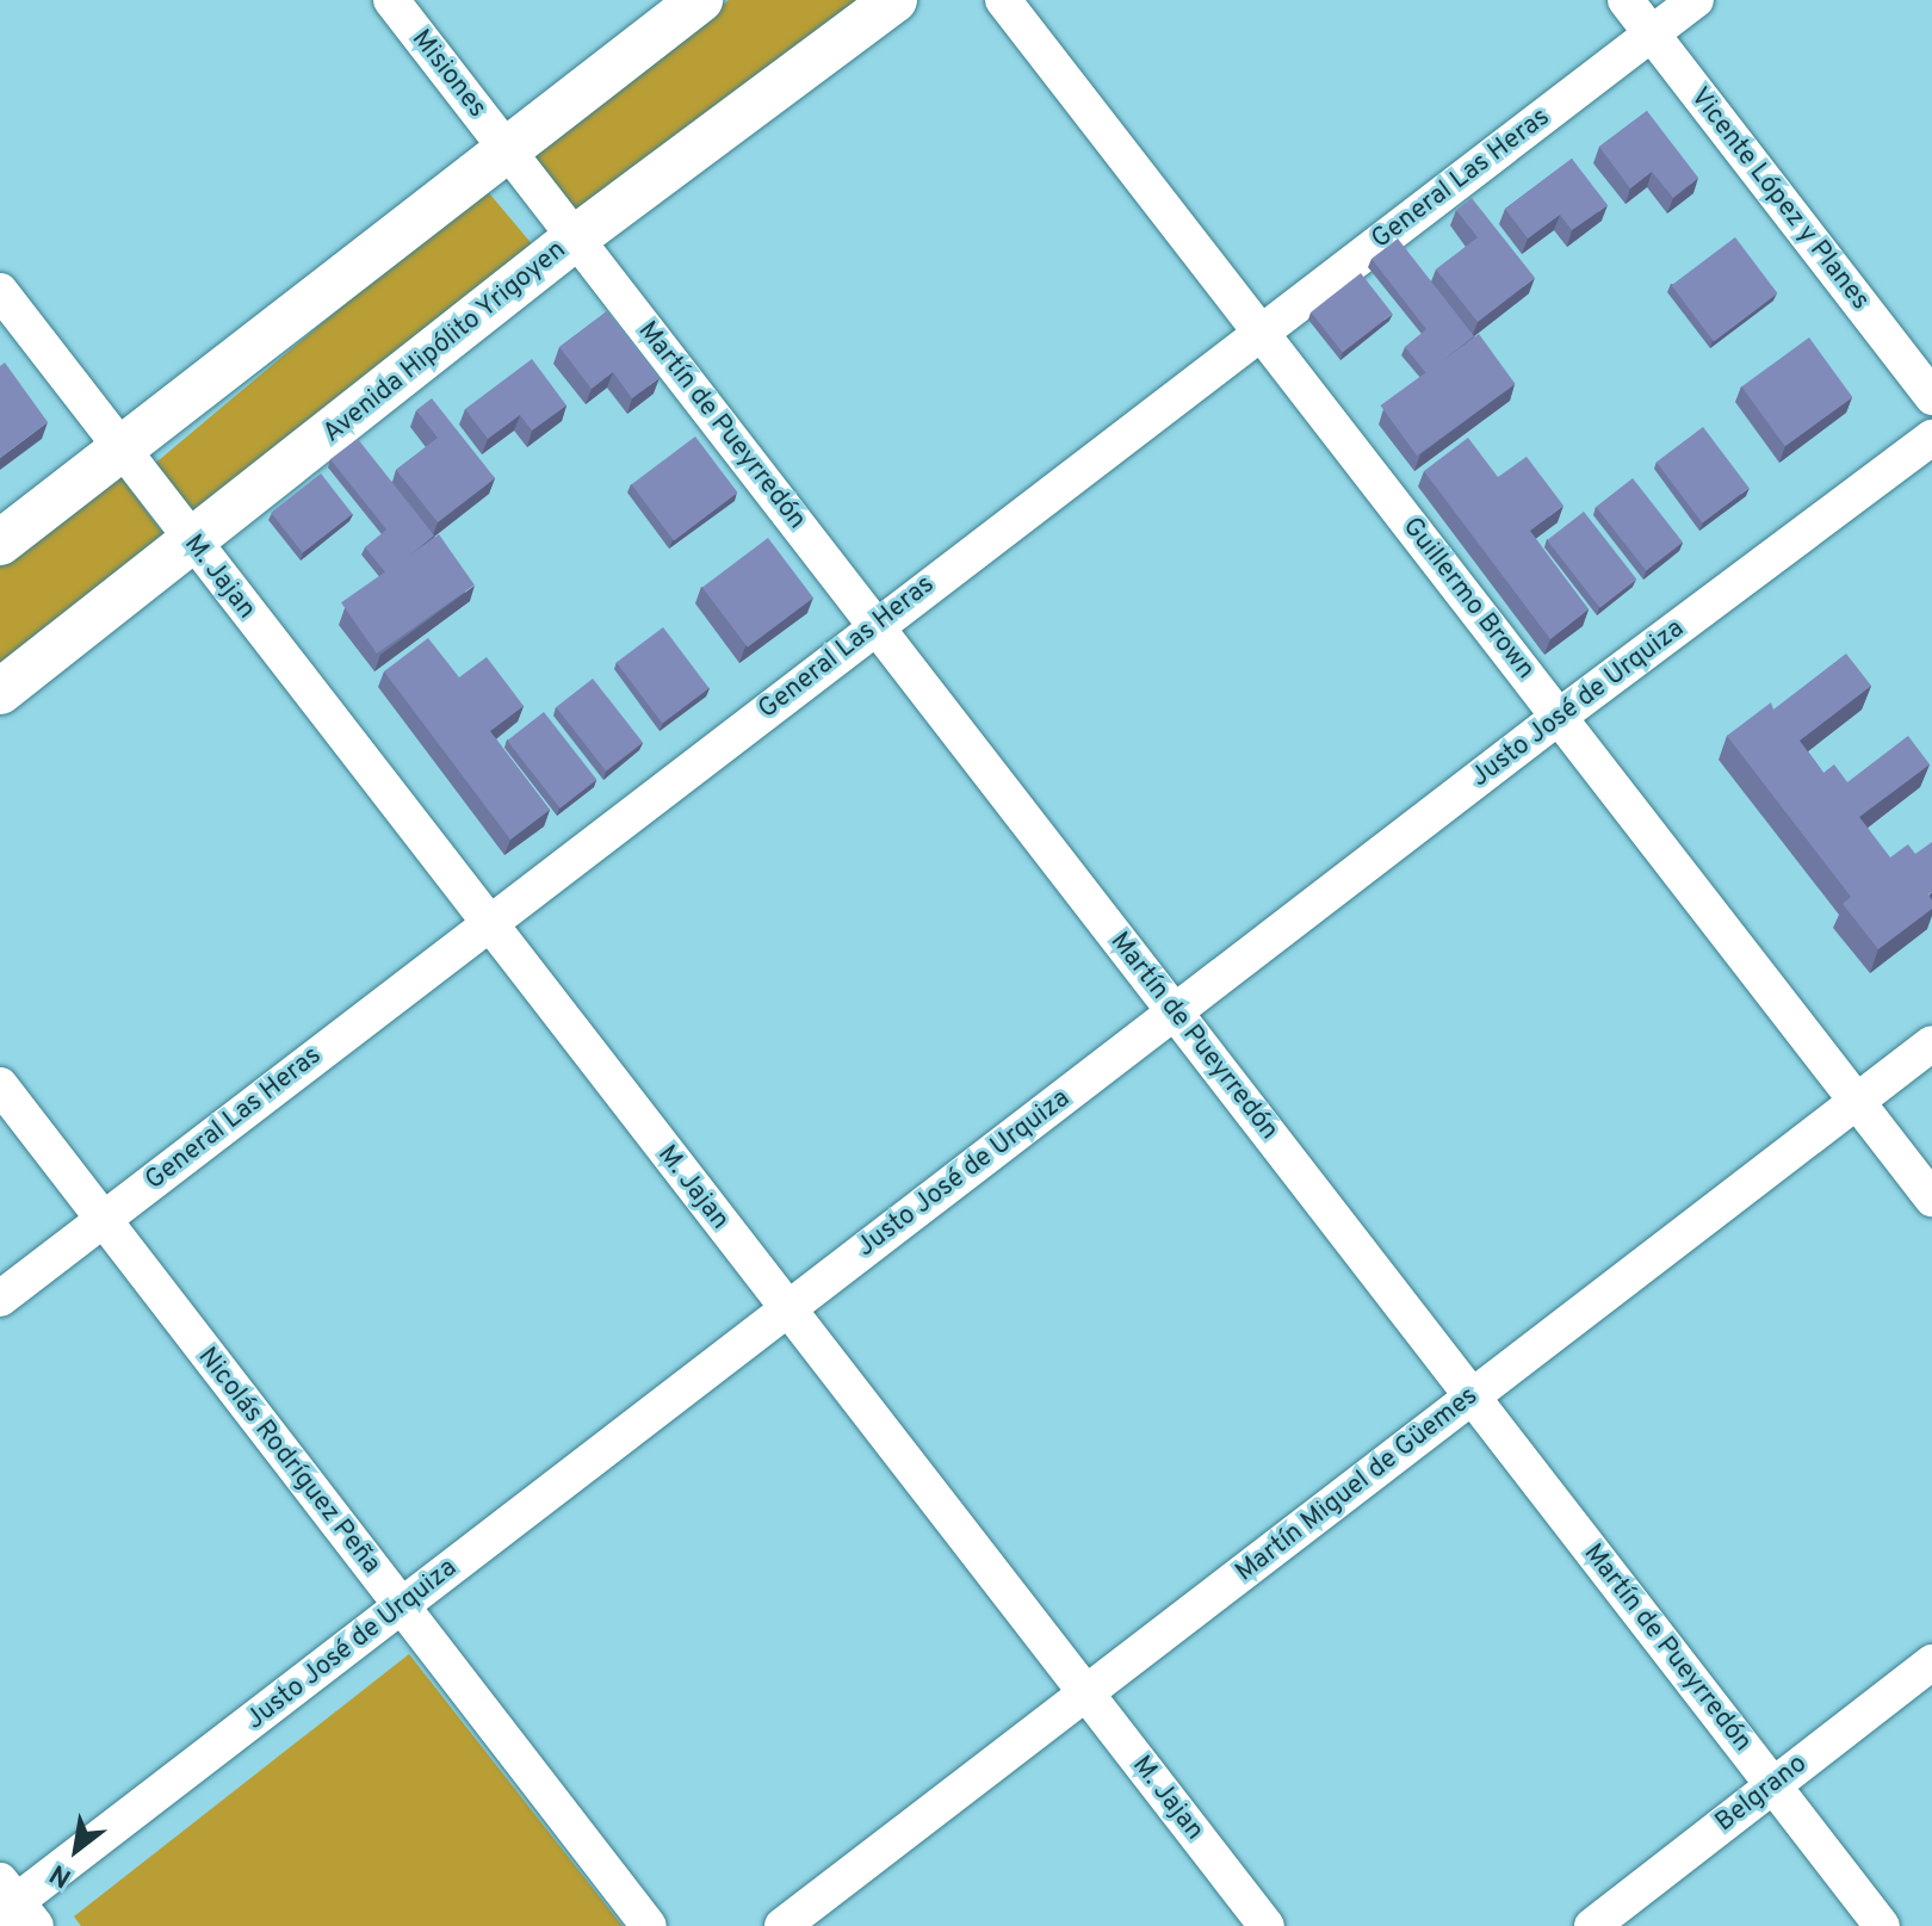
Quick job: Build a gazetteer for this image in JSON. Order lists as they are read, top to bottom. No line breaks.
{"streets":{"main road":["Avenida Hipólito Yrigoyen"],"street":["Misiones","General Las Heras","Vicente López y Planes","Martín de Pueyrredón","M. Jajan","Guillermo Brown","Justo José de Urquiza","Nicolás Rodríguez Peña","Martín Miguel de Güemes","Belgrano"]},"crossings":[["Misiones","Martín de Pueyrredón"],["General Las Heras","Vicente López y Planes"],["General Las Heras","Martín de Pueyrredón"],["General Las Heras","M. Jajan"],["General Las Heras","Guillermo Brown"],["General Las Heras","Nicolás Rodríguez Peña"],["Avenida Hipólito Yrigoyen","Martín de Pueyrredón"],["Avenida Hipólito Yrigoyen","M. Jajan"],["Martín de Pueyrredón","Justo José de Urquiza"],["Martín de Pueyrredón","Martín Miguel de Güemes"],["Martín de Pueyrredón","Belgrano"],["M. Jajan","Justo José de Urquiza"],["M. Jajan","Martín Miguel de Güemes"],["Guillermo Brown","Justo José de Urquiza"],["Guillermo Brown","Martín Miguel de Güemes"],["Justo José de Urquiza","Nicolás Rodríguez Peña"]],"north":"bottom left"}
